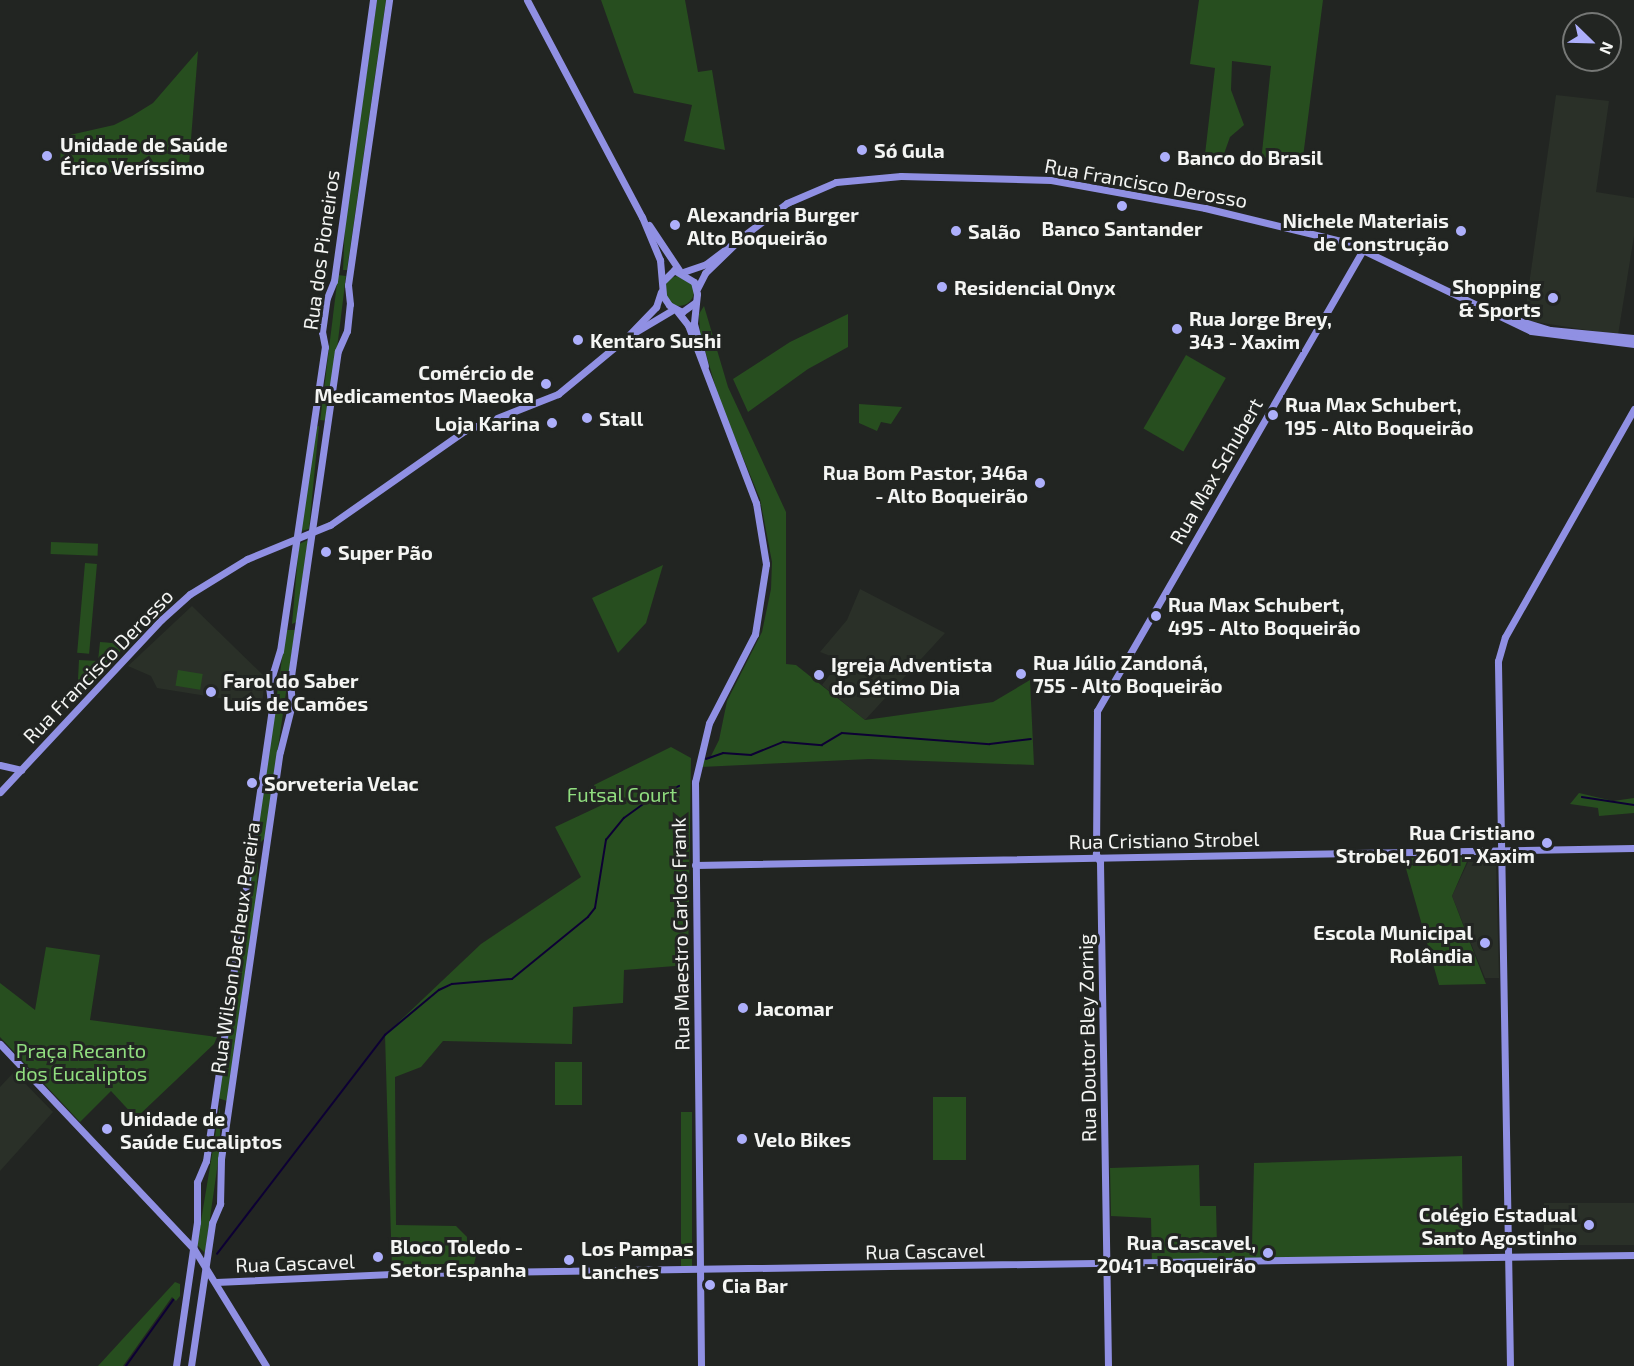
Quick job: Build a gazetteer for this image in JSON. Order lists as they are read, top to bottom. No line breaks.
{"streets":{"main road":["Rua Francisco Derosso","Rua dos Pioneiros","Rua Max Schubert","Rua Cristiano Strobel","Rua Maestro Carlos Frank","Rua Wilson Dacheux Pereira","Rua Doutor Bley Zornig","Rua Cascavel"]},"crossings":[["Rua Francisco Derosso","Rua dos Pioneiros"],["Rua Francisco Derosso","Rua Max Schubert"],["Rua Francisco Derosso","Rua Maestro Carlos Frank"],["Rua Francisco Derosso","Rua Wilson Dacheux Pereira"],["Rua dos Pioneiros","Rua Wilson Dacheux Pereira"],["Rua Max Schubert","Rua Doutor Bley Zornig"],["Rua Cristiano Strobel","Rua Maestro Carlos Frank"],["Rua Cristiano Strobel","Rua Doutor Bley Zornig"],["Rua Maestro Carlos Frank","Rua Cascavel"],["Rua Wilson Dacheux Pereira","Rua Cascavel"],["Rua Doutor Bley Zornig","Rua Cascavel"]],"parks":["Futsal Court","Praça Recanto dos Eucaliptos"],"places":["Só Gula","Unidade de Saúde Érico Veríssimo","Banco do Brasil","Banco Santander","Alexandria Burger Alto Boqueirão","Salão","Nichele Materiais de Construção","Residencial Onyx","Shopping & Sports","Rua Jorge Brey, 343 - Xaxim","Kentaro Sushi","Comércio de Medicamentos Maeoka","Rua Max Schubert, 195 - Alto Boqueirão","Stall","Loja Karina","Rua Bom Pastor, 346a - Alto Boqueirão","Super Pão","Rua Max Schubert, 495 - Alto Boqueirão","Rua Júlio Zandoná, 755 - Alto Boqueirão","Igreja Adventista do Sétimo Dia","Farol do Saber Luís de Camões","Sorveteria Velac","Rua Cristiano Strobel, 2601 - Xaxim","Escola Municipal Rolândia","Jacomar","Unidade de Saúde Eucaliptos","Velo Bikes","Colégio Estadual Santo Agostinho","Rua Cascavel, 2041 - Boqueirão","Bloco Toledo - Setor Espanha","Los Pampas Lanches","Cia Bar"],"north":"bottom right"}
